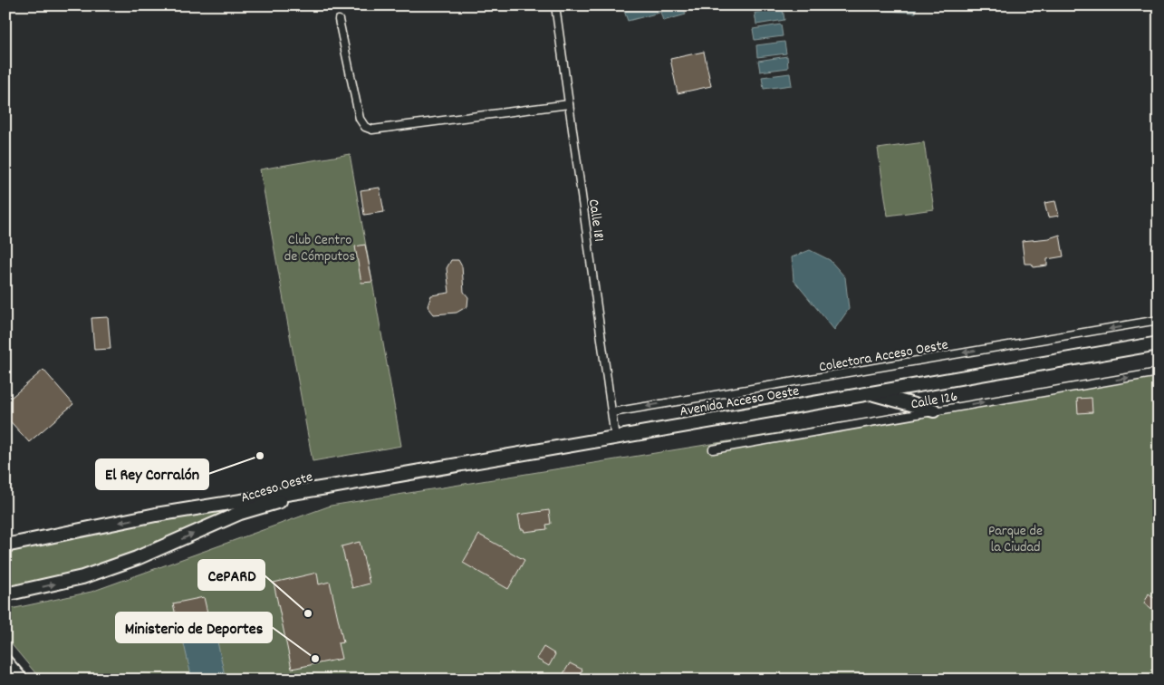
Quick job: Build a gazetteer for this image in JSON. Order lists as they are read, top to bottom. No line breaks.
{"streets":{"highway":["Avenida Acceso Oeste","Acceso Oeste"],"street":["Calle 181","Colectora Acceso Oeste","Calle 126"]},"crossings":[["Calle 181","Colectora Acceso Oeste"],["Calle 181","Avenida Acceso Oeste"],["Avenida Acceso Oeste","Acceso Oeste"]],"one_way":["Colectora Acceso Oeste","Calle 126"],"parks":["Club Centro de Cómputos","Parque de la Ciudad"],"places":["El Rey Corralón","CePARD","Ministerio de Deportes"]}
